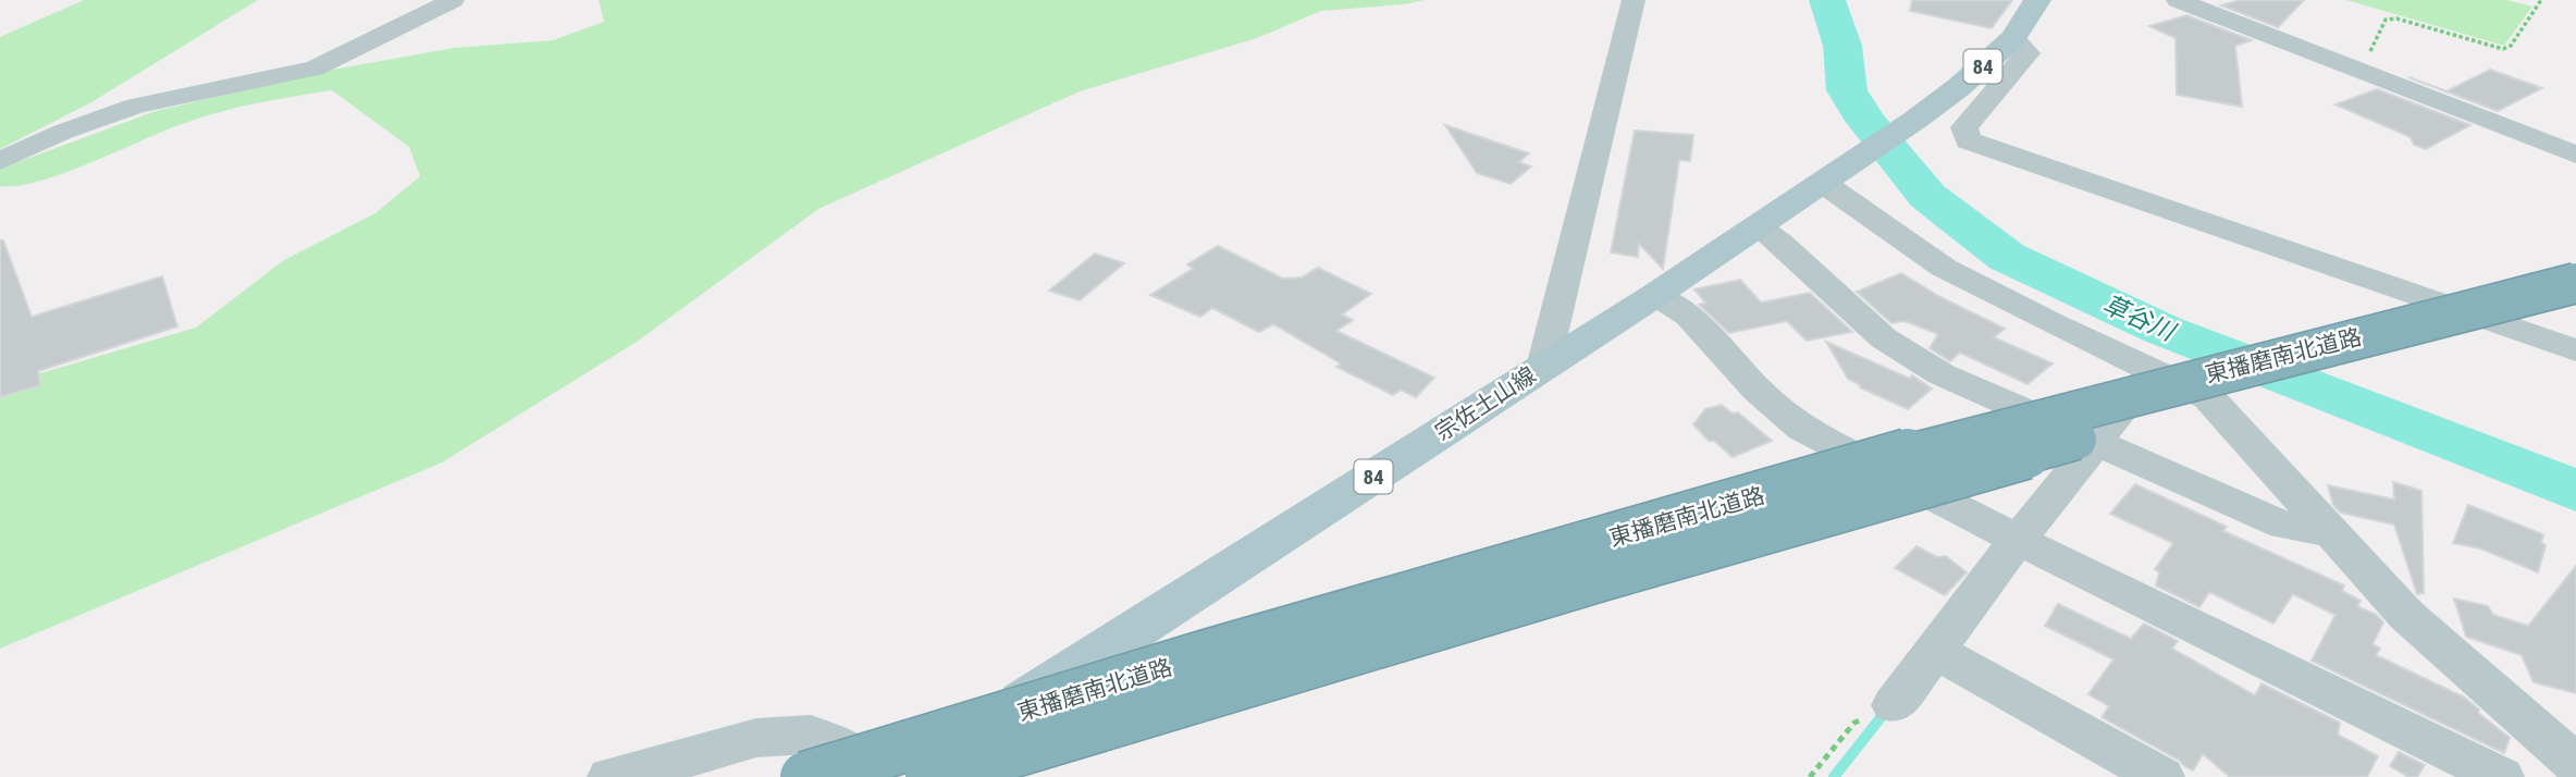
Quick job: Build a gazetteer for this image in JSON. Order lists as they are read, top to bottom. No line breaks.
{"streets":{"highway":["東播磨南北道路"],"main road":["84","宗佐土山線"]},"water":["草谷川"]}
